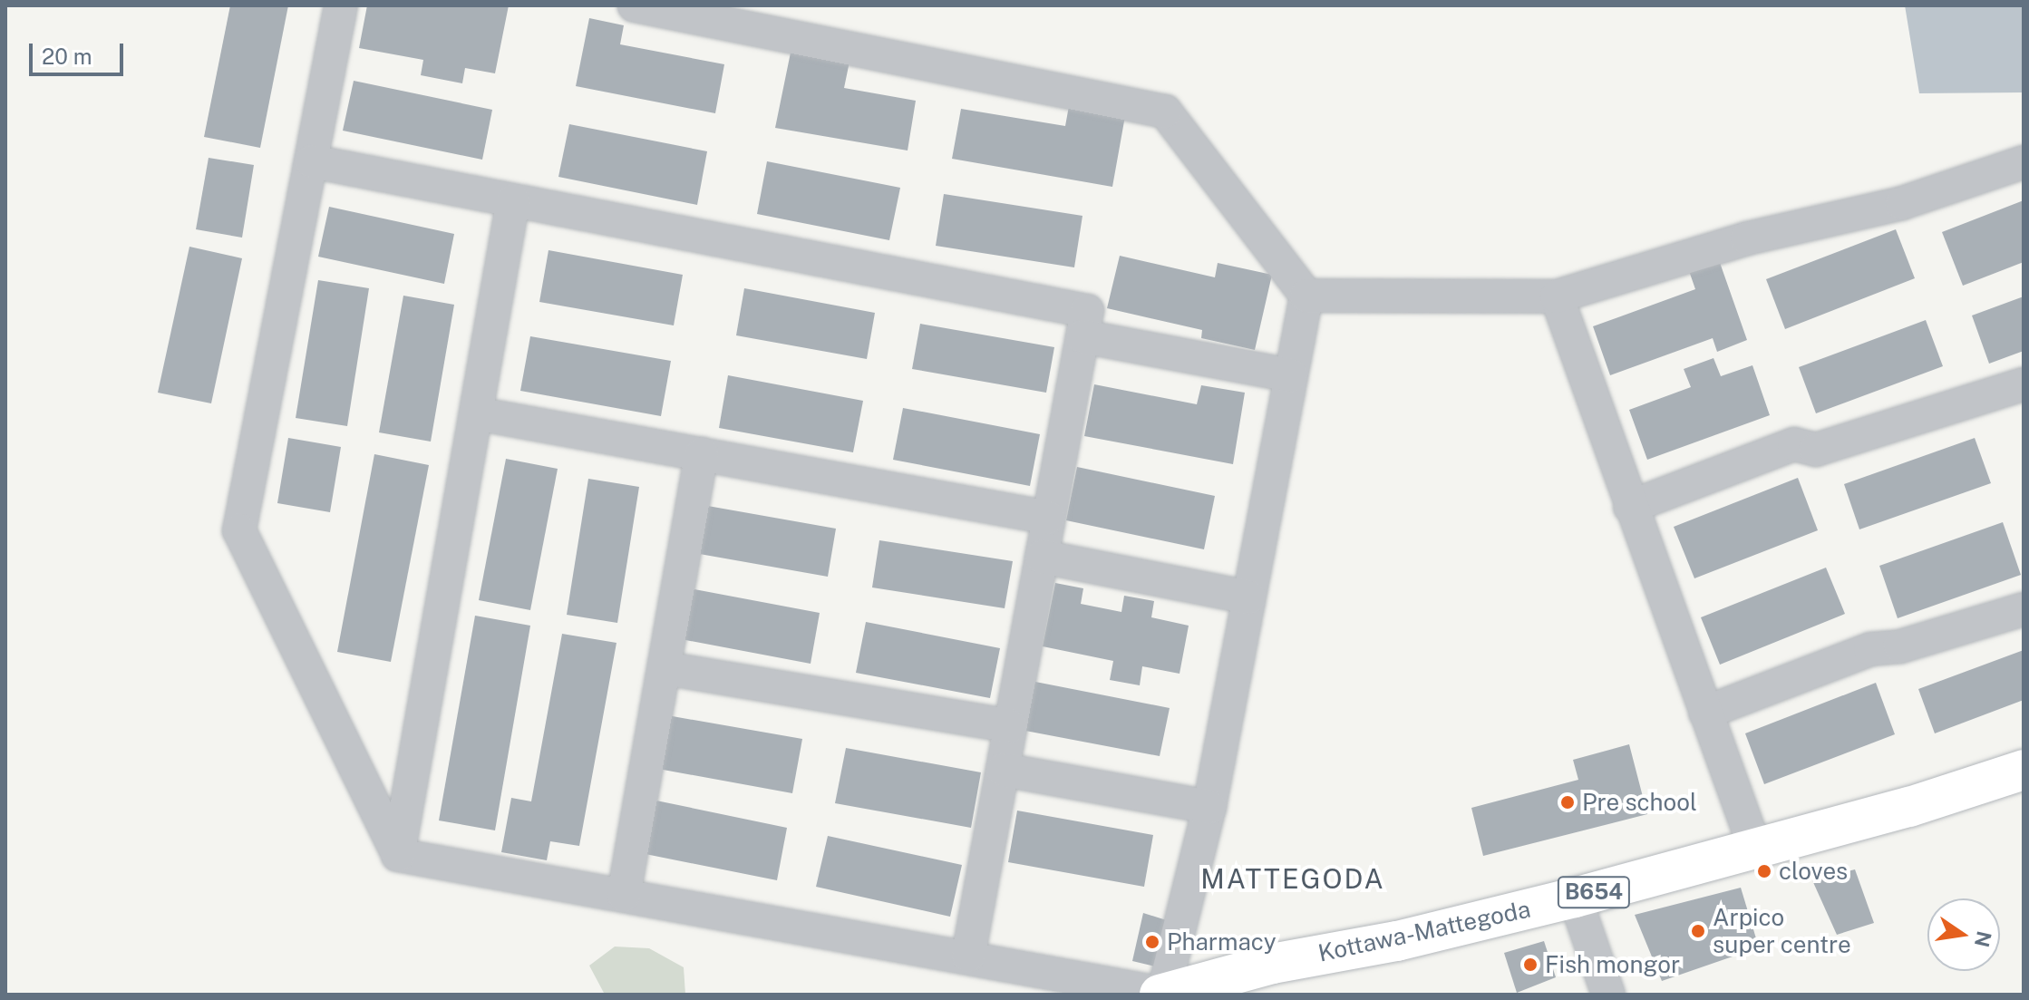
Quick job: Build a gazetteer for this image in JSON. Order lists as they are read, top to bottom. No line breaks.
{"streets":{"main road":["B654","Kottawa-Mattegoda"]},"districts":["MATTEGODA"],"places":["Pre school","cloves","Arpico super centre","Pharmacy","Fish mongor"],"scale_bar":"20 m","north":"right"}
